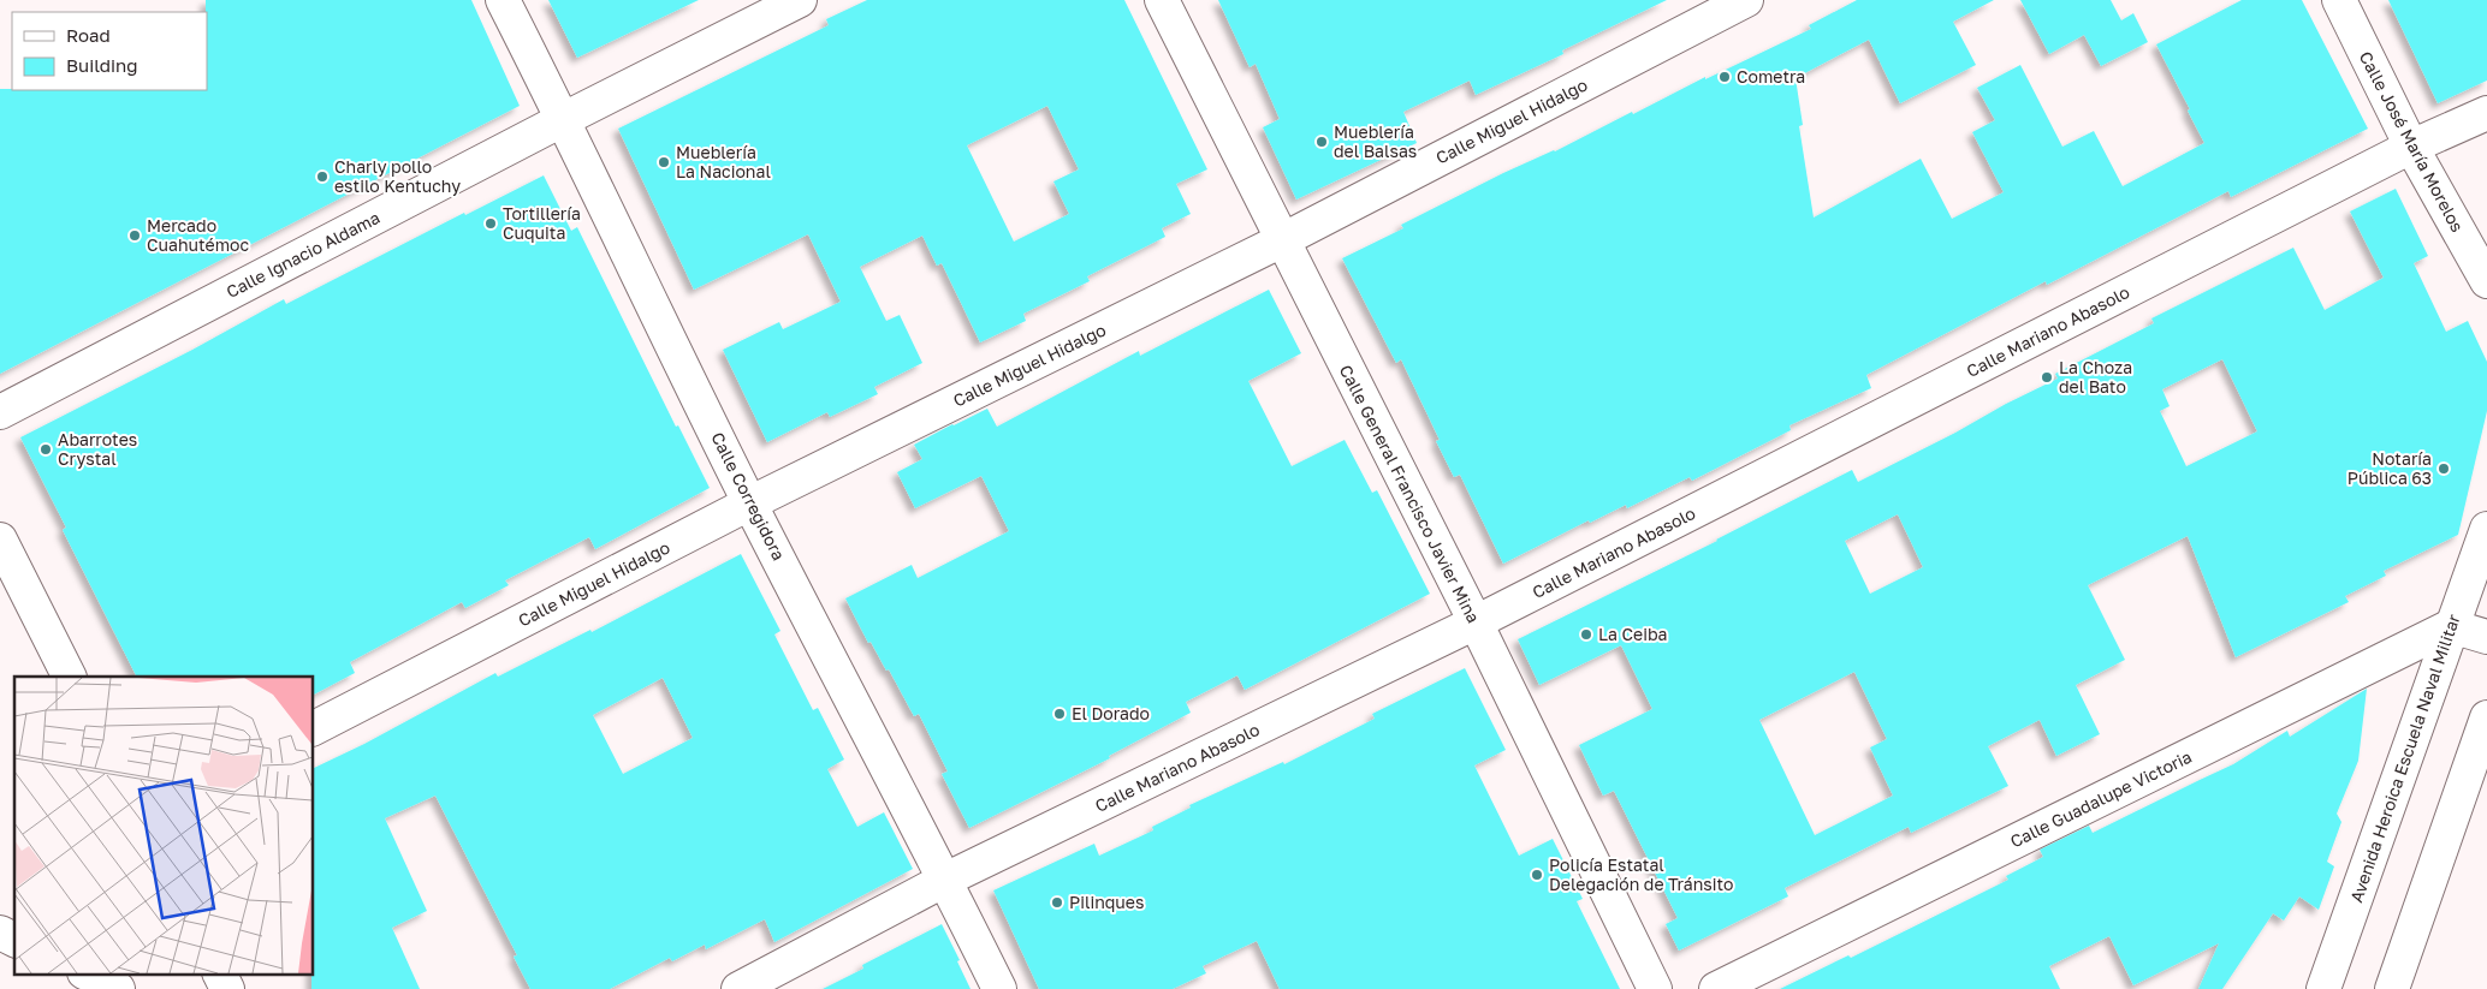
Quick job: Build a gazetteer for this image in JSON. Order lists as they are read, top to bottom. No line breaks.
{"streets":{"street":["Calle Miguel Hidalgo","Calle José María Morelos","Calle Ignacio Aldama","Calle Mariano Abasolo","Calle General Francisco Javier Mina","Calle Corregidora","Avenida Heroica Escuela Naval Militar","Calle Guadalupe Victoria"]},"crossings":[["Calle Miguel Hidalgo","Calle General Francisco Javier Mina"],["Calle Miguel Hidalgo","Calle Corregidora"],["Calle José María Morelos","Calle Mariano Abasolo"],["Calle Ignacio Aldama","Calle Corregidora"],["Calle Mariano Abasolo","Calle General Francisco Javier Mina"],["Calle Mariano Abasolo","Calle Corregidora"],["Avenida Heroica Escuela Naval Militar","Calle Guadalupe Victoria"]],"places":["Cometra","Mueblería del Balsas","Mueblería La Nacional","Charly pollo estilo Kentuchy","Tortillería Cuquita","Mercado Cuahutémoc","La Choza del Bato","Abarrotes Crystal","Notaría Pública 63","La Ceiba","El Dorado","Policía Estatal Delegación de Tránsito","Pilinques"],"legend":["Road","Building"]}
